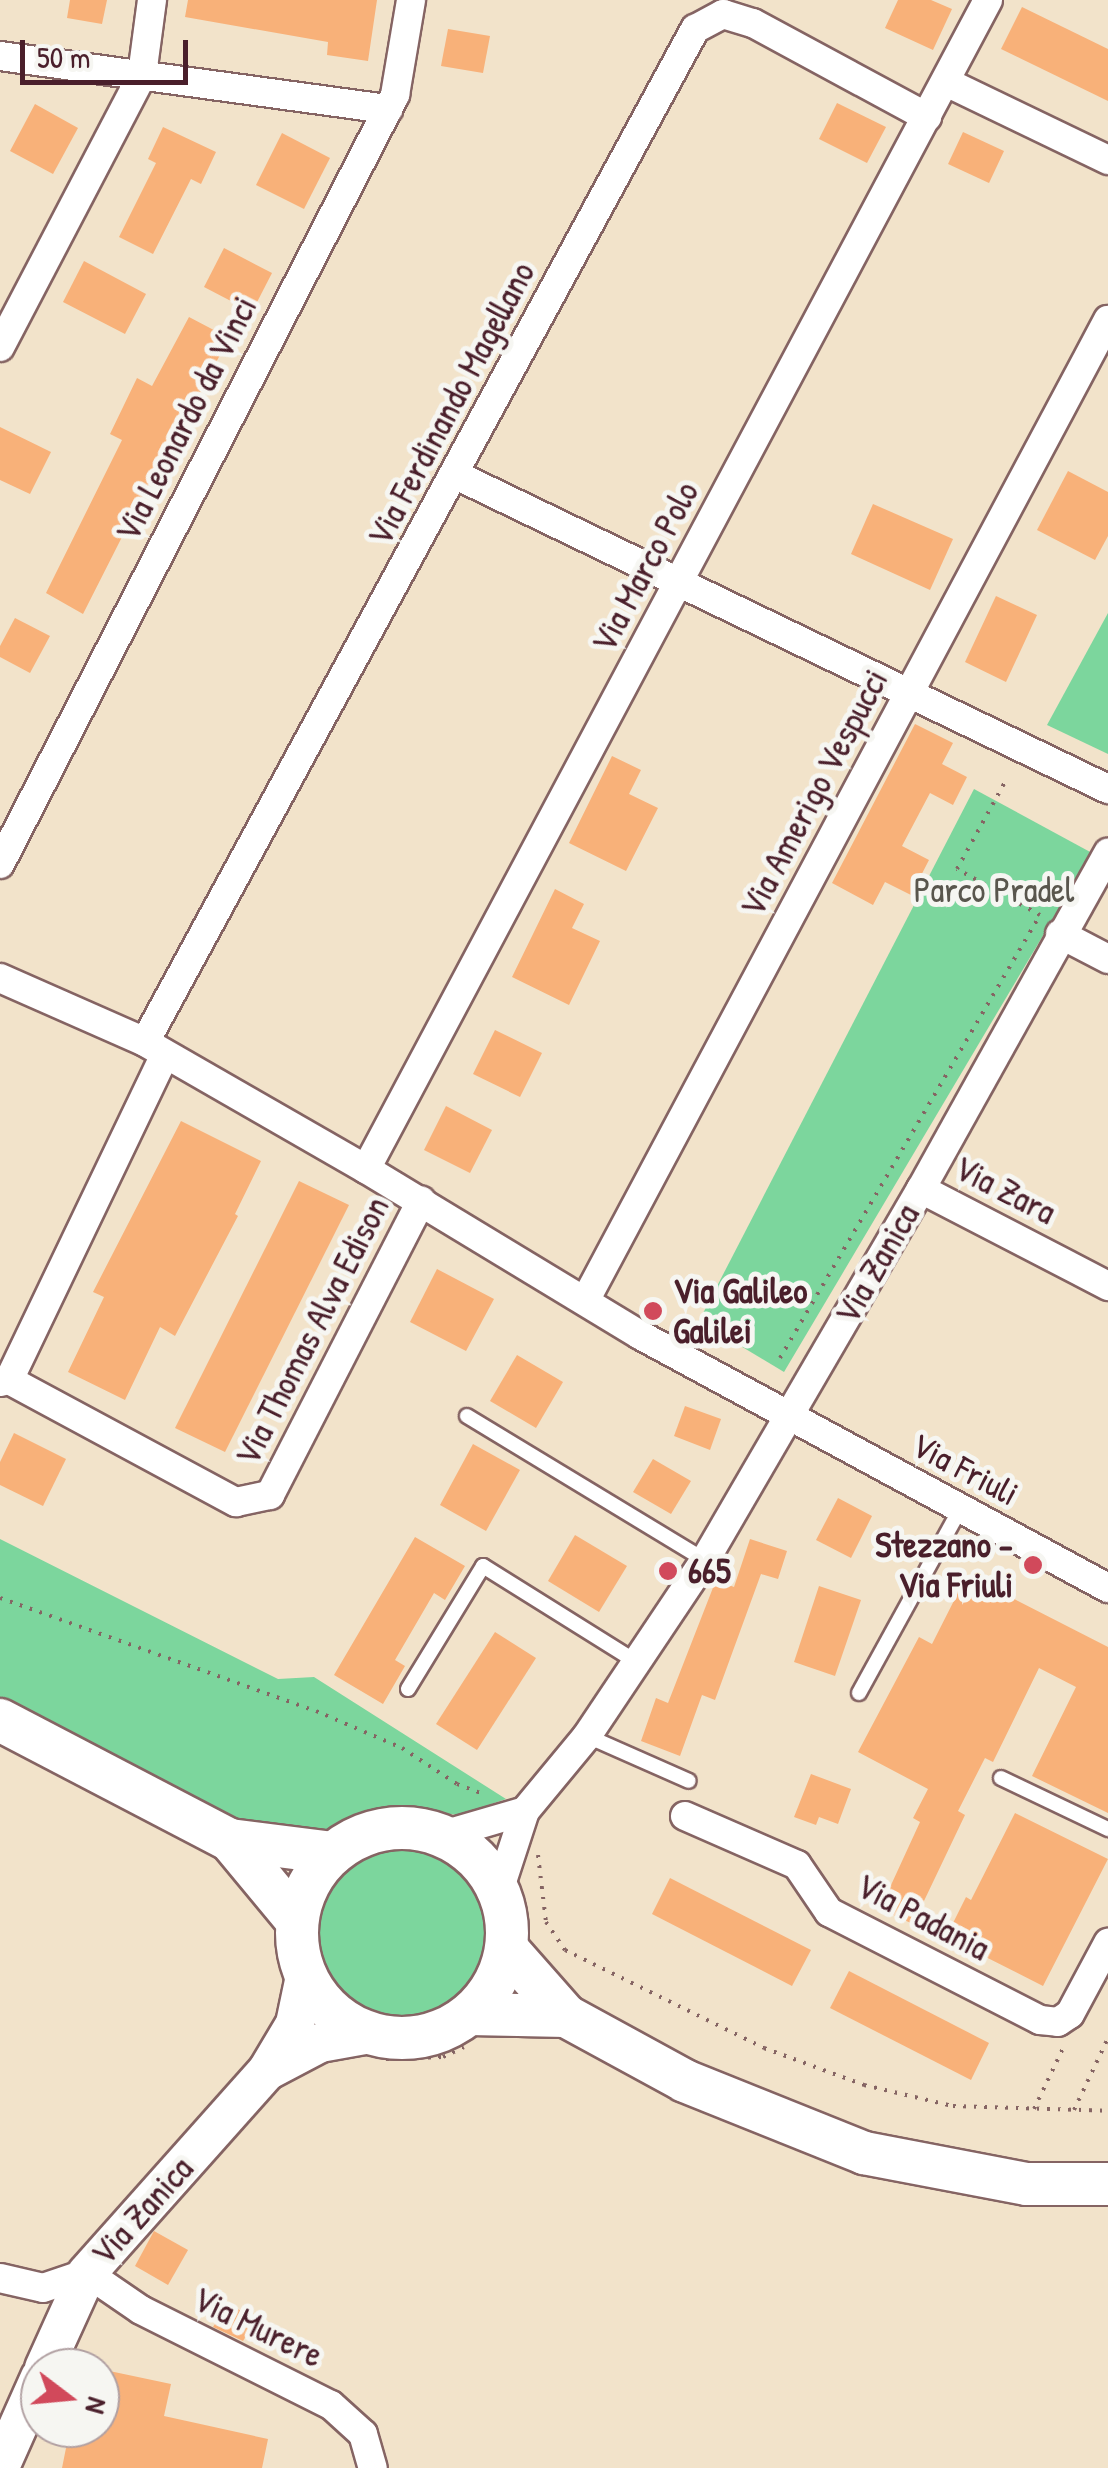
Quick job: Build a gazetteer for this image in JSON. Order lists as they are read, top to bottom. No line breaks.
{"streets":{"street":["Via Ferdinando Magellano","Via Leonardo da Vinci","Via Marco Polo","Via Amerigo Vespucci","Via Zara","Via Zanica","Via Thomas Alva Edison","Via Friuli","Via Padania","Via Murere"]},"crossings":[["Via Ferdinando Magellano","Via Marco Polo"],["Via Ferdinando Magellano","Via Thomas Alva Edison"],["Via Zara","Via Zanica"],["Via Zanica","Via Friuli"],["Via Zanica","Via Murere"]],"parks":["Parco Pradel"],"places":["Via Galileo Galilei","Stezzano - Via Friuli","665"],"scale_bar":"50 m","north":"right"}
